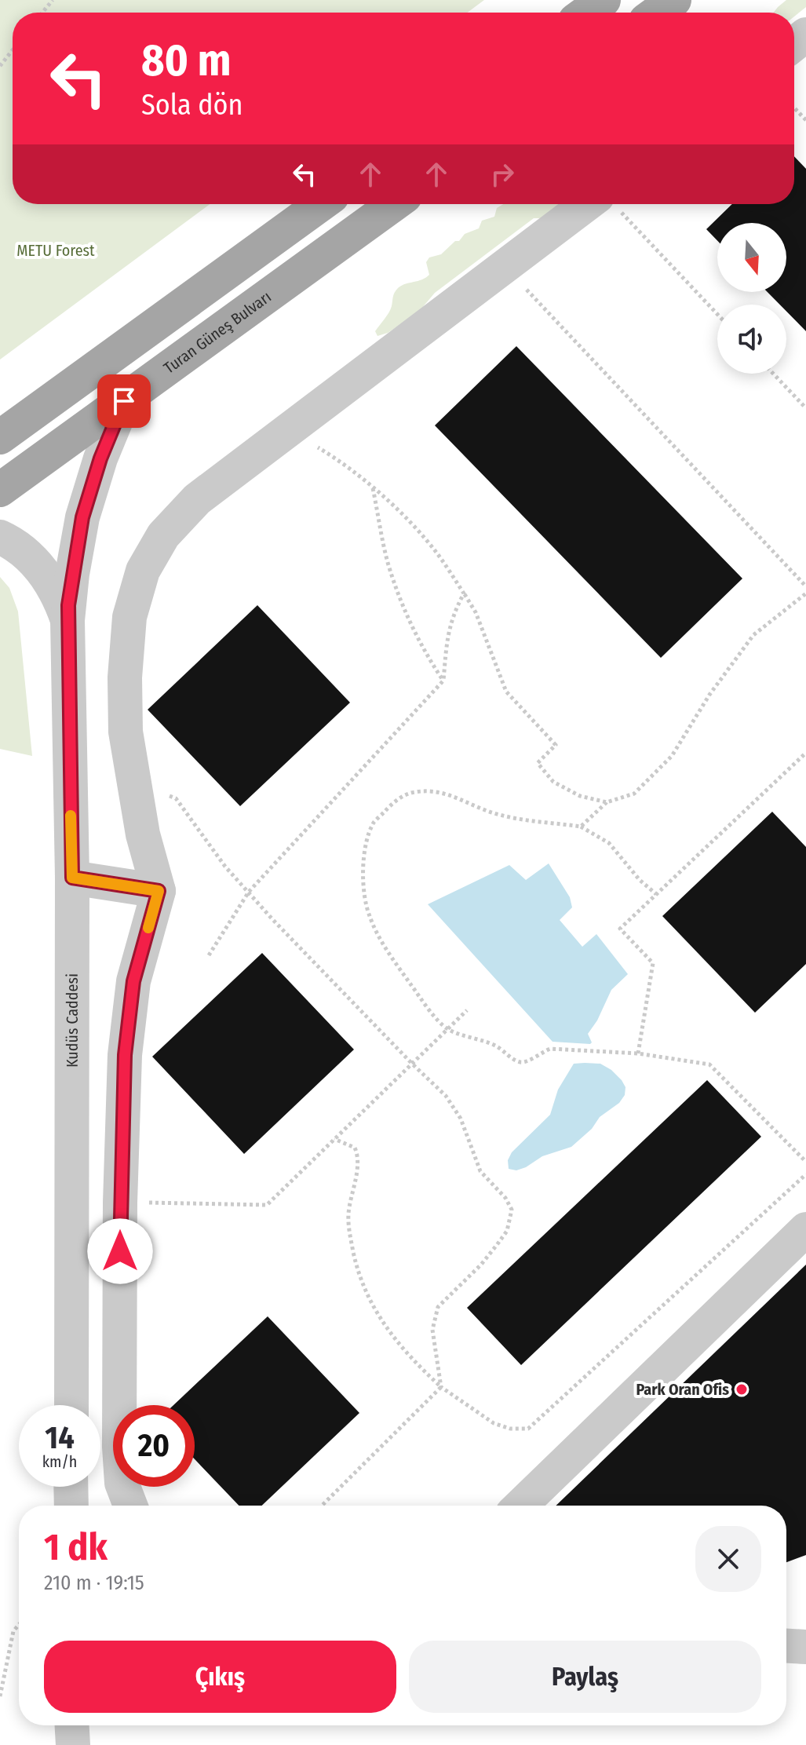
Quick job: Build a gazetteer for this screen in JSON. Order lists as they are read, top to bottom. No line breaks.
{"streets":{"main road":["Turan Güneş Bulvarı"],"street":["Kudüs Caddesi"]},"crossings":[["Turan Güneş Bulvarı","Kudüs Caddesi"]],"parks":["METU Forest"],"places":["Park Oran Ofis"],"north":"bottom","page":{"turn":["80 m","Sola dön"],"speed":"14 km/h","limit":"20","heading":["1 dk","210 m · 19:15"],"buttons":["Çıkış","Paylaş"]}}
